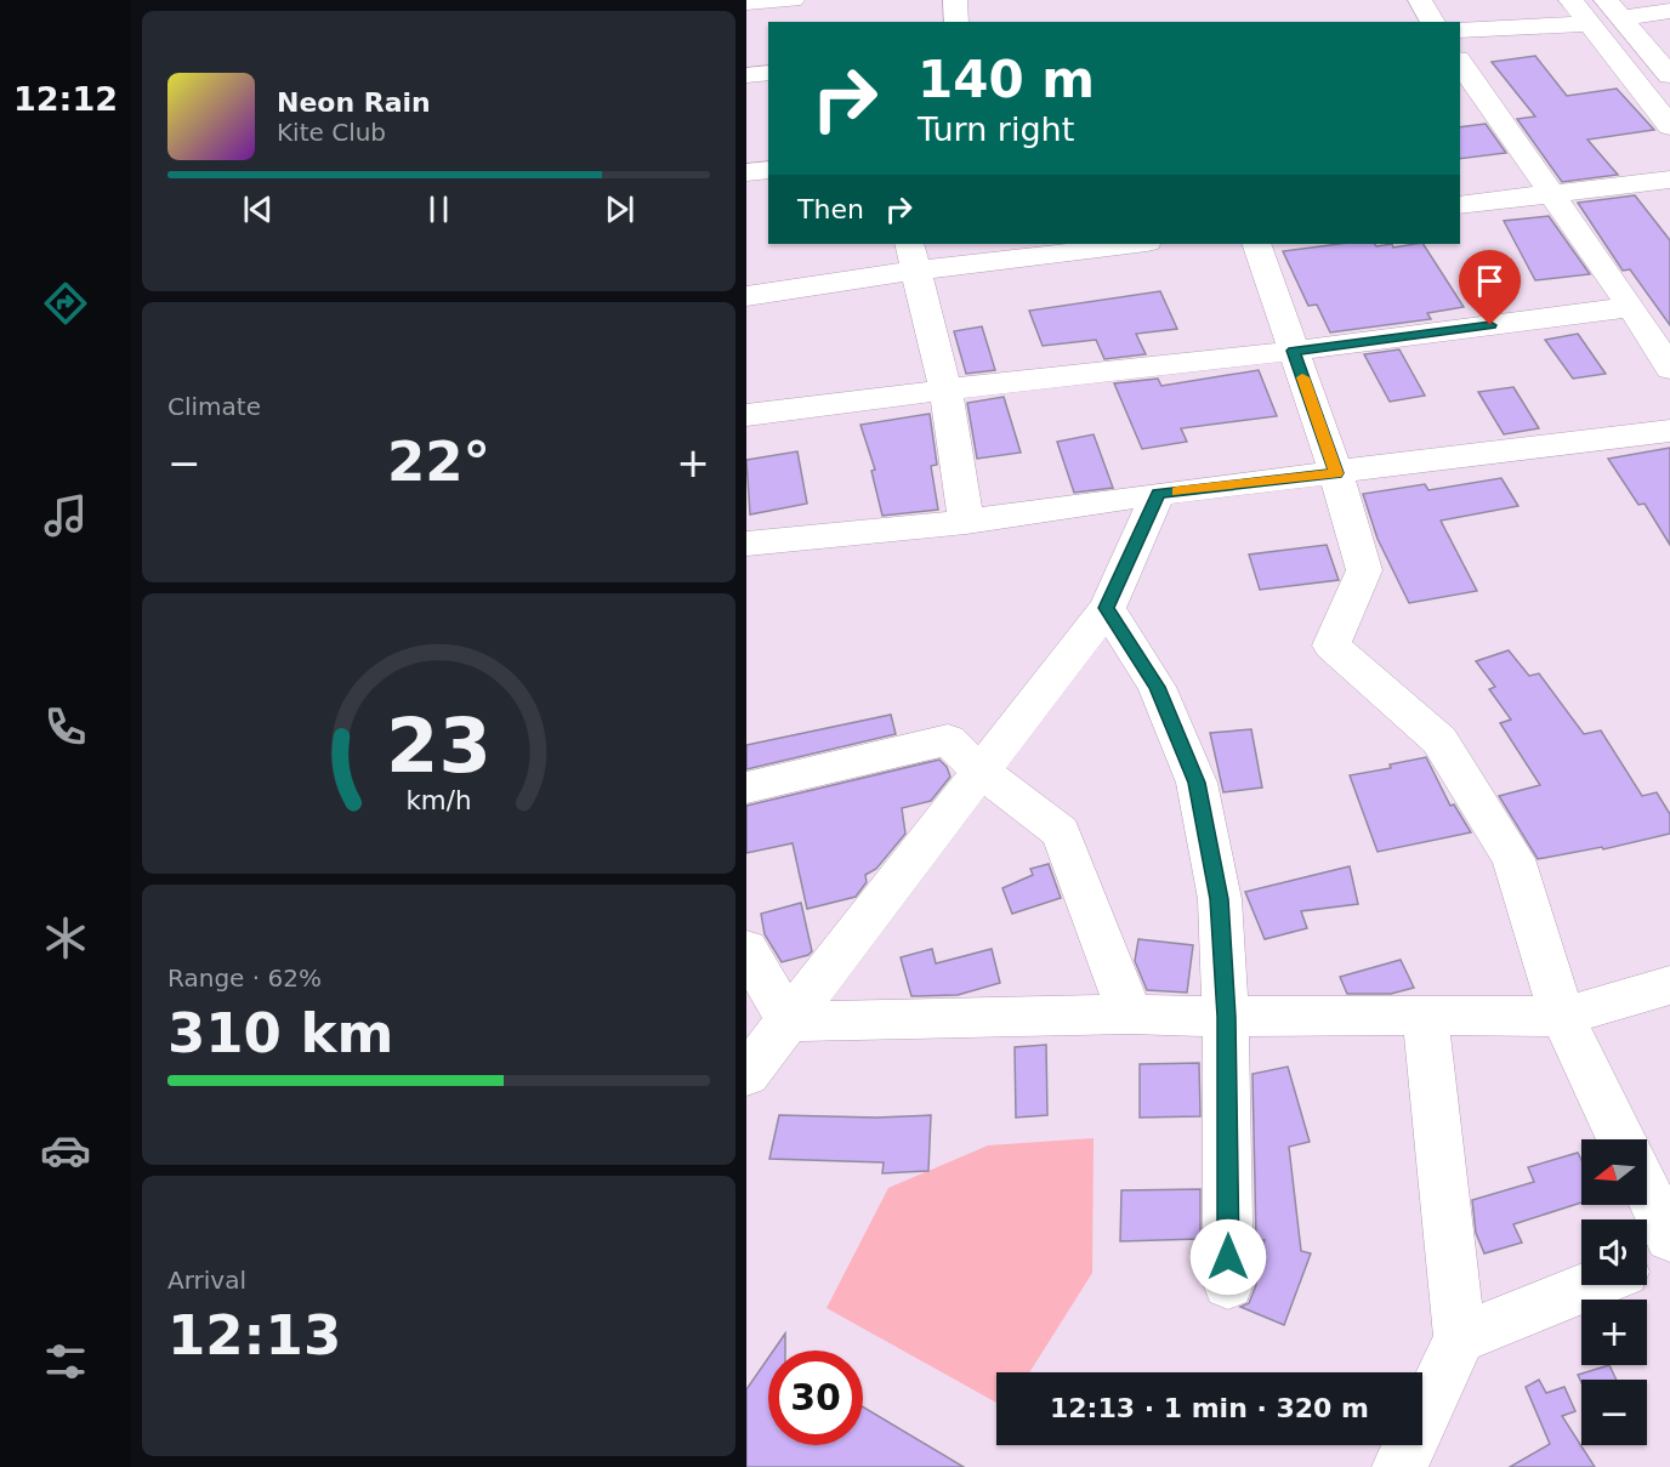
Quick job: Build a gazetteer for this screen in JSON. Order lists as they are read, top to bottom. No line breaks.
{"north":"left","page":{"tabs":"12:12","turn":["140 m","Turn right"],"song":["Neon Rain","Kite Club"],"then":"Then","tile":["Climate",["Range · 62%","310 km"],["Arrival","12:13"]],"heat":["−","22°","+"],"map_buttons":["+","−"],"limit":"30","trip":"12:13 · 1 min · 320 m","gauge":["23","km/h"]}}
